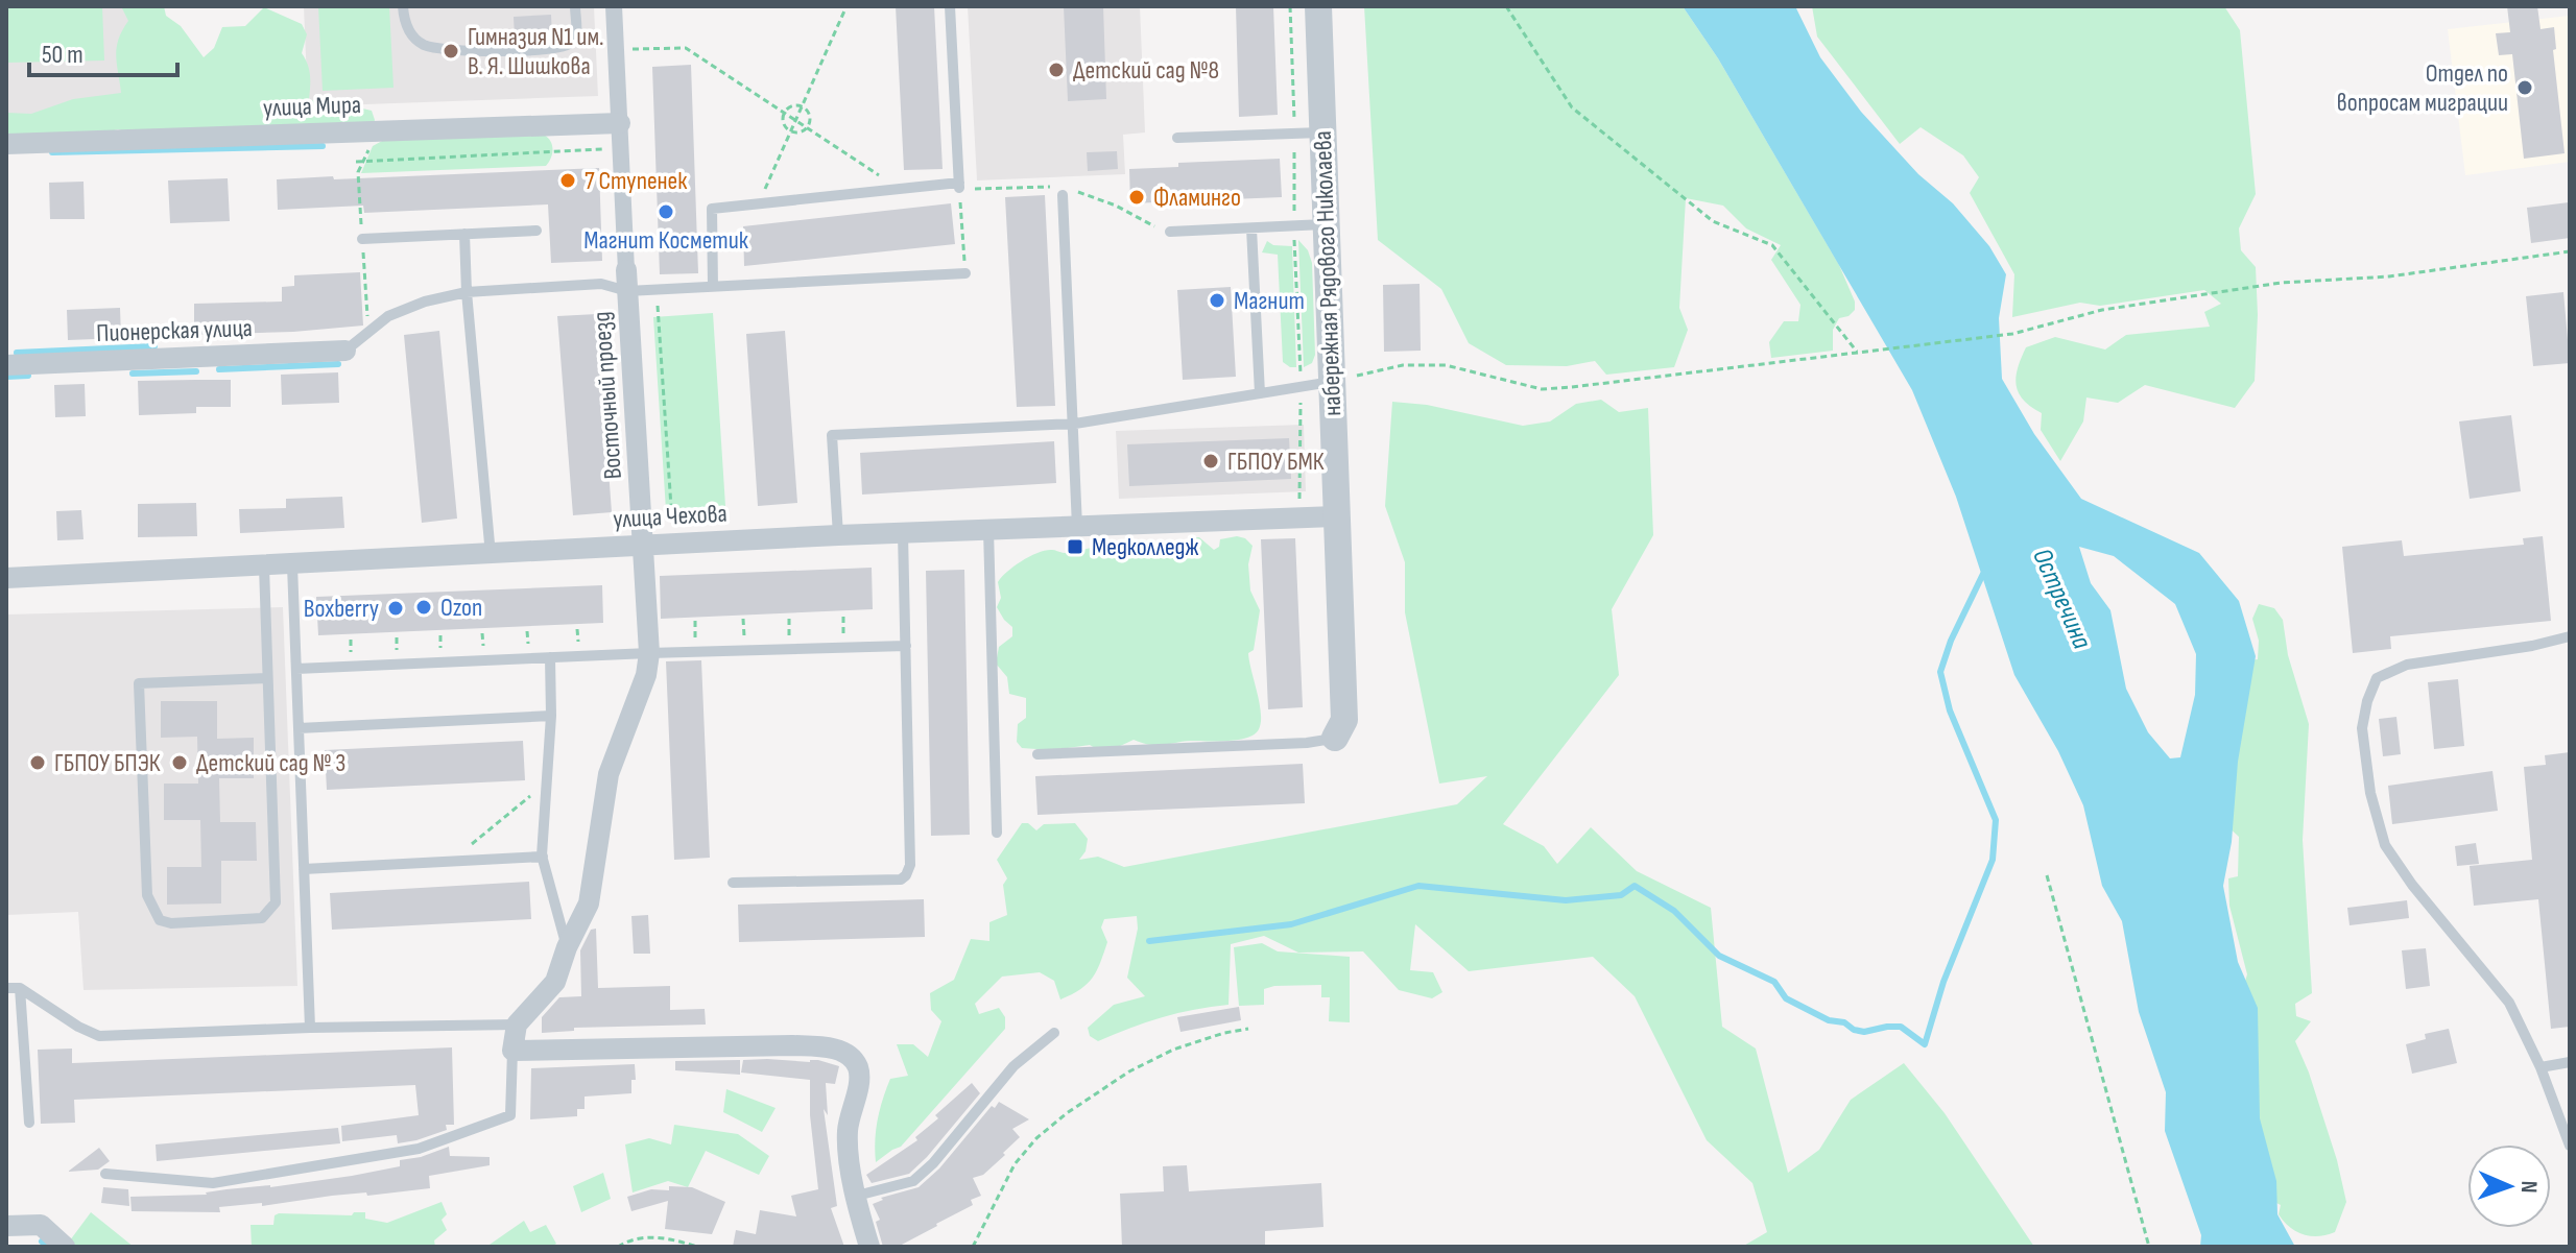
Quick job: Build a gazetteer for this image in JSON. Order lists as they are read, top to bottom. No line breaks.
{"streets":{"street":["улица Мира","набережная Рядового Николаева","Пионерская улица","Восточный проезд","улица Чехова"]},"crossings":[["улица Мира","Восточный проезд"],["набережная Рядового Николаева","улица Чехова"],["Восточный проезд","улица Чехова"]],"water":["Остречина"],"places":{"other":["Гимназия N1 им. В. Я. Шишкова","Детский сад №8","Отдел по вопросам миграции","7 Ступенек","Фламинго","Магнит Косметик","Магнит","ГБПОУ БМК","Ozon","Boxberry","ГБПОУ БПЭК","Детский сад № 3"],"transit":["Медколледж"]},"scale_bar":"50 m","north":"right"}
